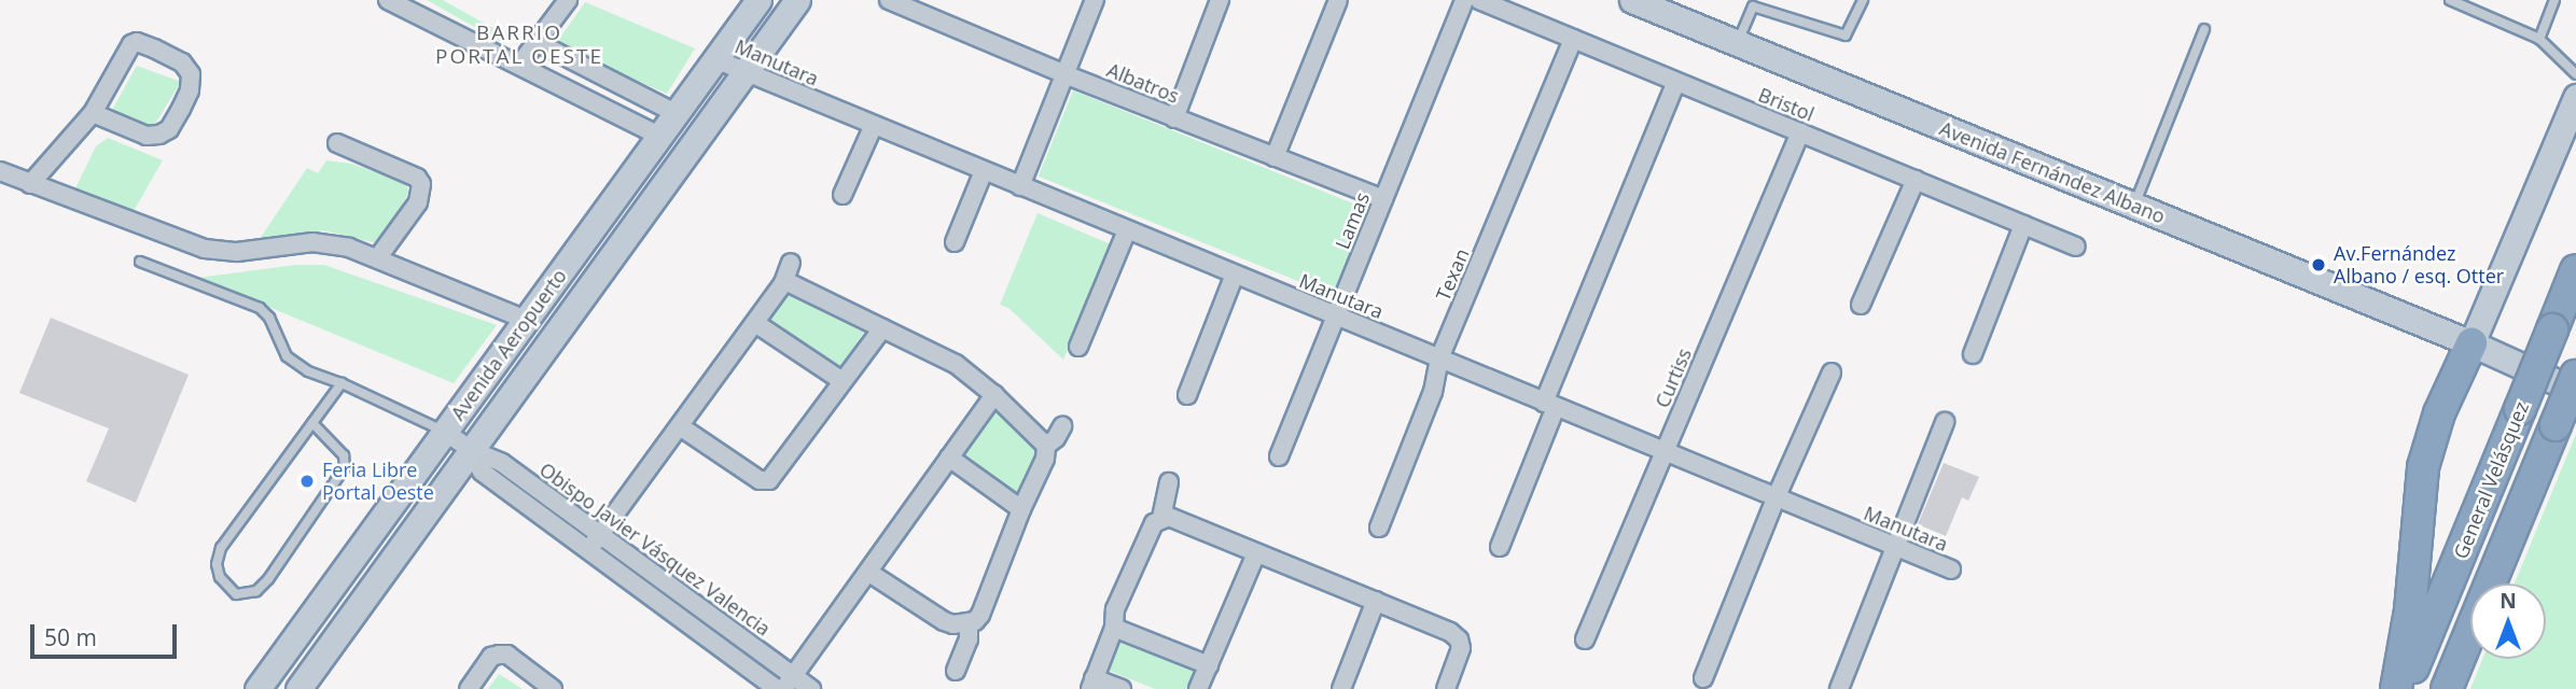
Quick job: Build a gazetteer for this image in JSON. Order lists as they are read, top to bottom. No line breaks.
{"streets":{"highway":["General Velásquez"],"street":["Manutara","Albatros","Bristol","Avenida Fernández Albano","Lamas","Texan","Avenida Aeropuerto","Curtiss","Obispo Javier Vásquez Valencia"]},"crossings":[["Manutara","Lamas"],["Manutara","Texan"],["Manutara","Avenida Aeropuerto"],["Manutara","Curtiss"],["Albatros","Lamas"],["Bristol","Texan"],["Bristol","Curtiss"],["Avenida Aeropuerto","Obispo Javier Vásquez Valencia"]],"districts":["BARRIO PORTAL OESTE"],"places":["Av.Fernández Albano / esq. Otter","Feria Libre Portal Oeste"],"scale_bar":"50 m","north":"top"}
